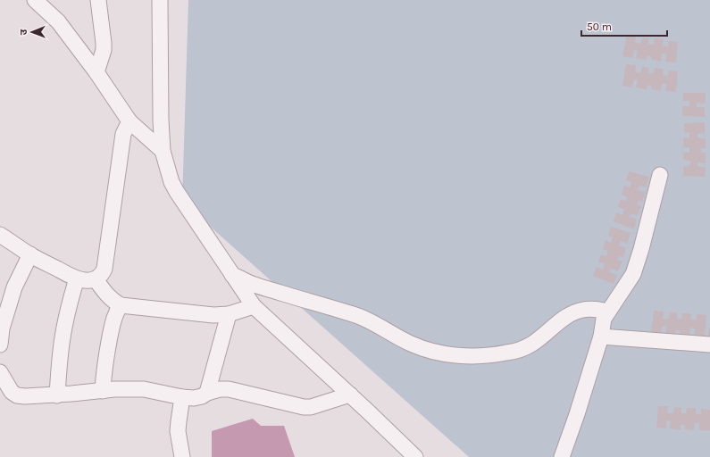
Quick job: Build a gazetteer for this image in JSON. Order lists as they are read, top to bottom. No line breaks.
{"scale_bar":"50 m","north":"left"}
